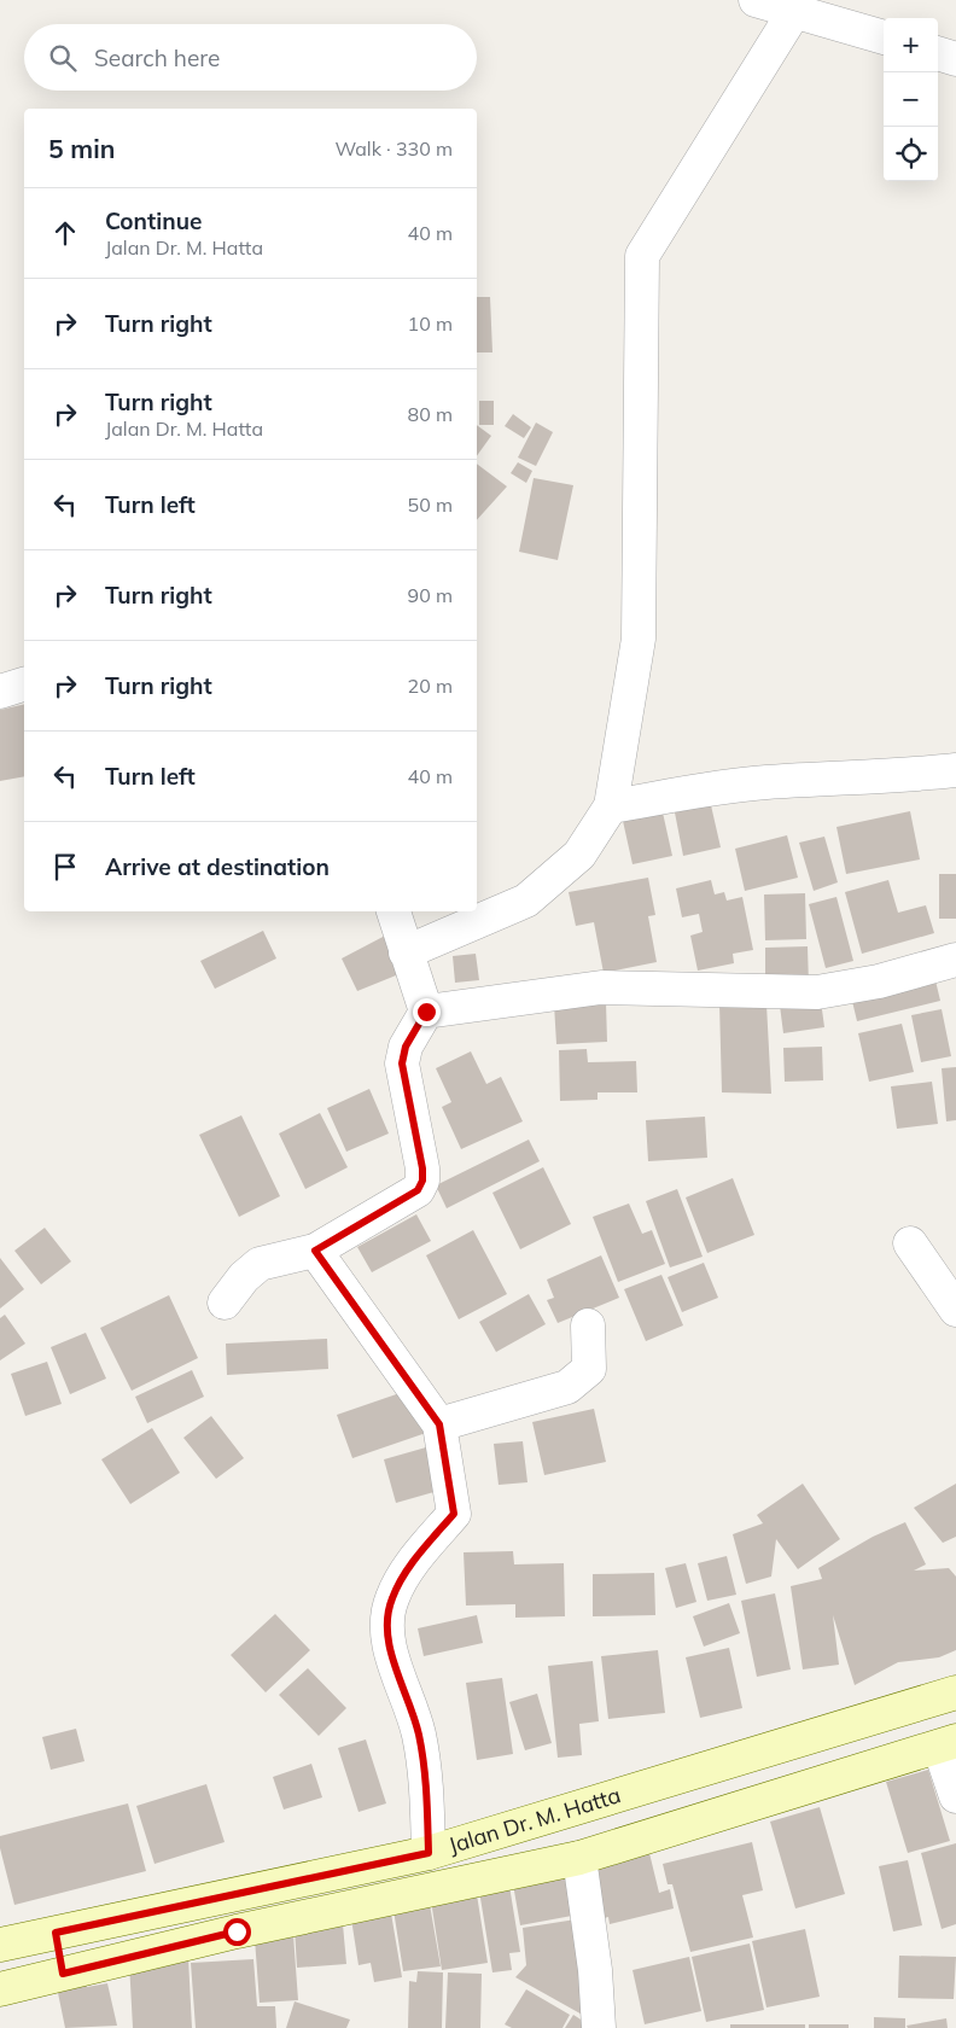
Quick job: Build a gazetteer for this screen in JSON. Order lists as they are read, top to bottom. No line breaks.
{"streets":{"main road":["Jalan Dr. M. Hatta"]},"page":{"map_buttons":["+","−"],"search":"Search here","heading":["5 min","Walk · 330 m"],"list":[["Continue","Jalan Dr. M. Hatta","40 m"],["Turn right","10 m"],["Turn right","Jalan Dr. M. Hatta","80 m"],["Turn left","50 m"],["Turn right","90 m"],["Turn right","20 m"],["Turn left","40 m"],"Arrive at destination"]}}
